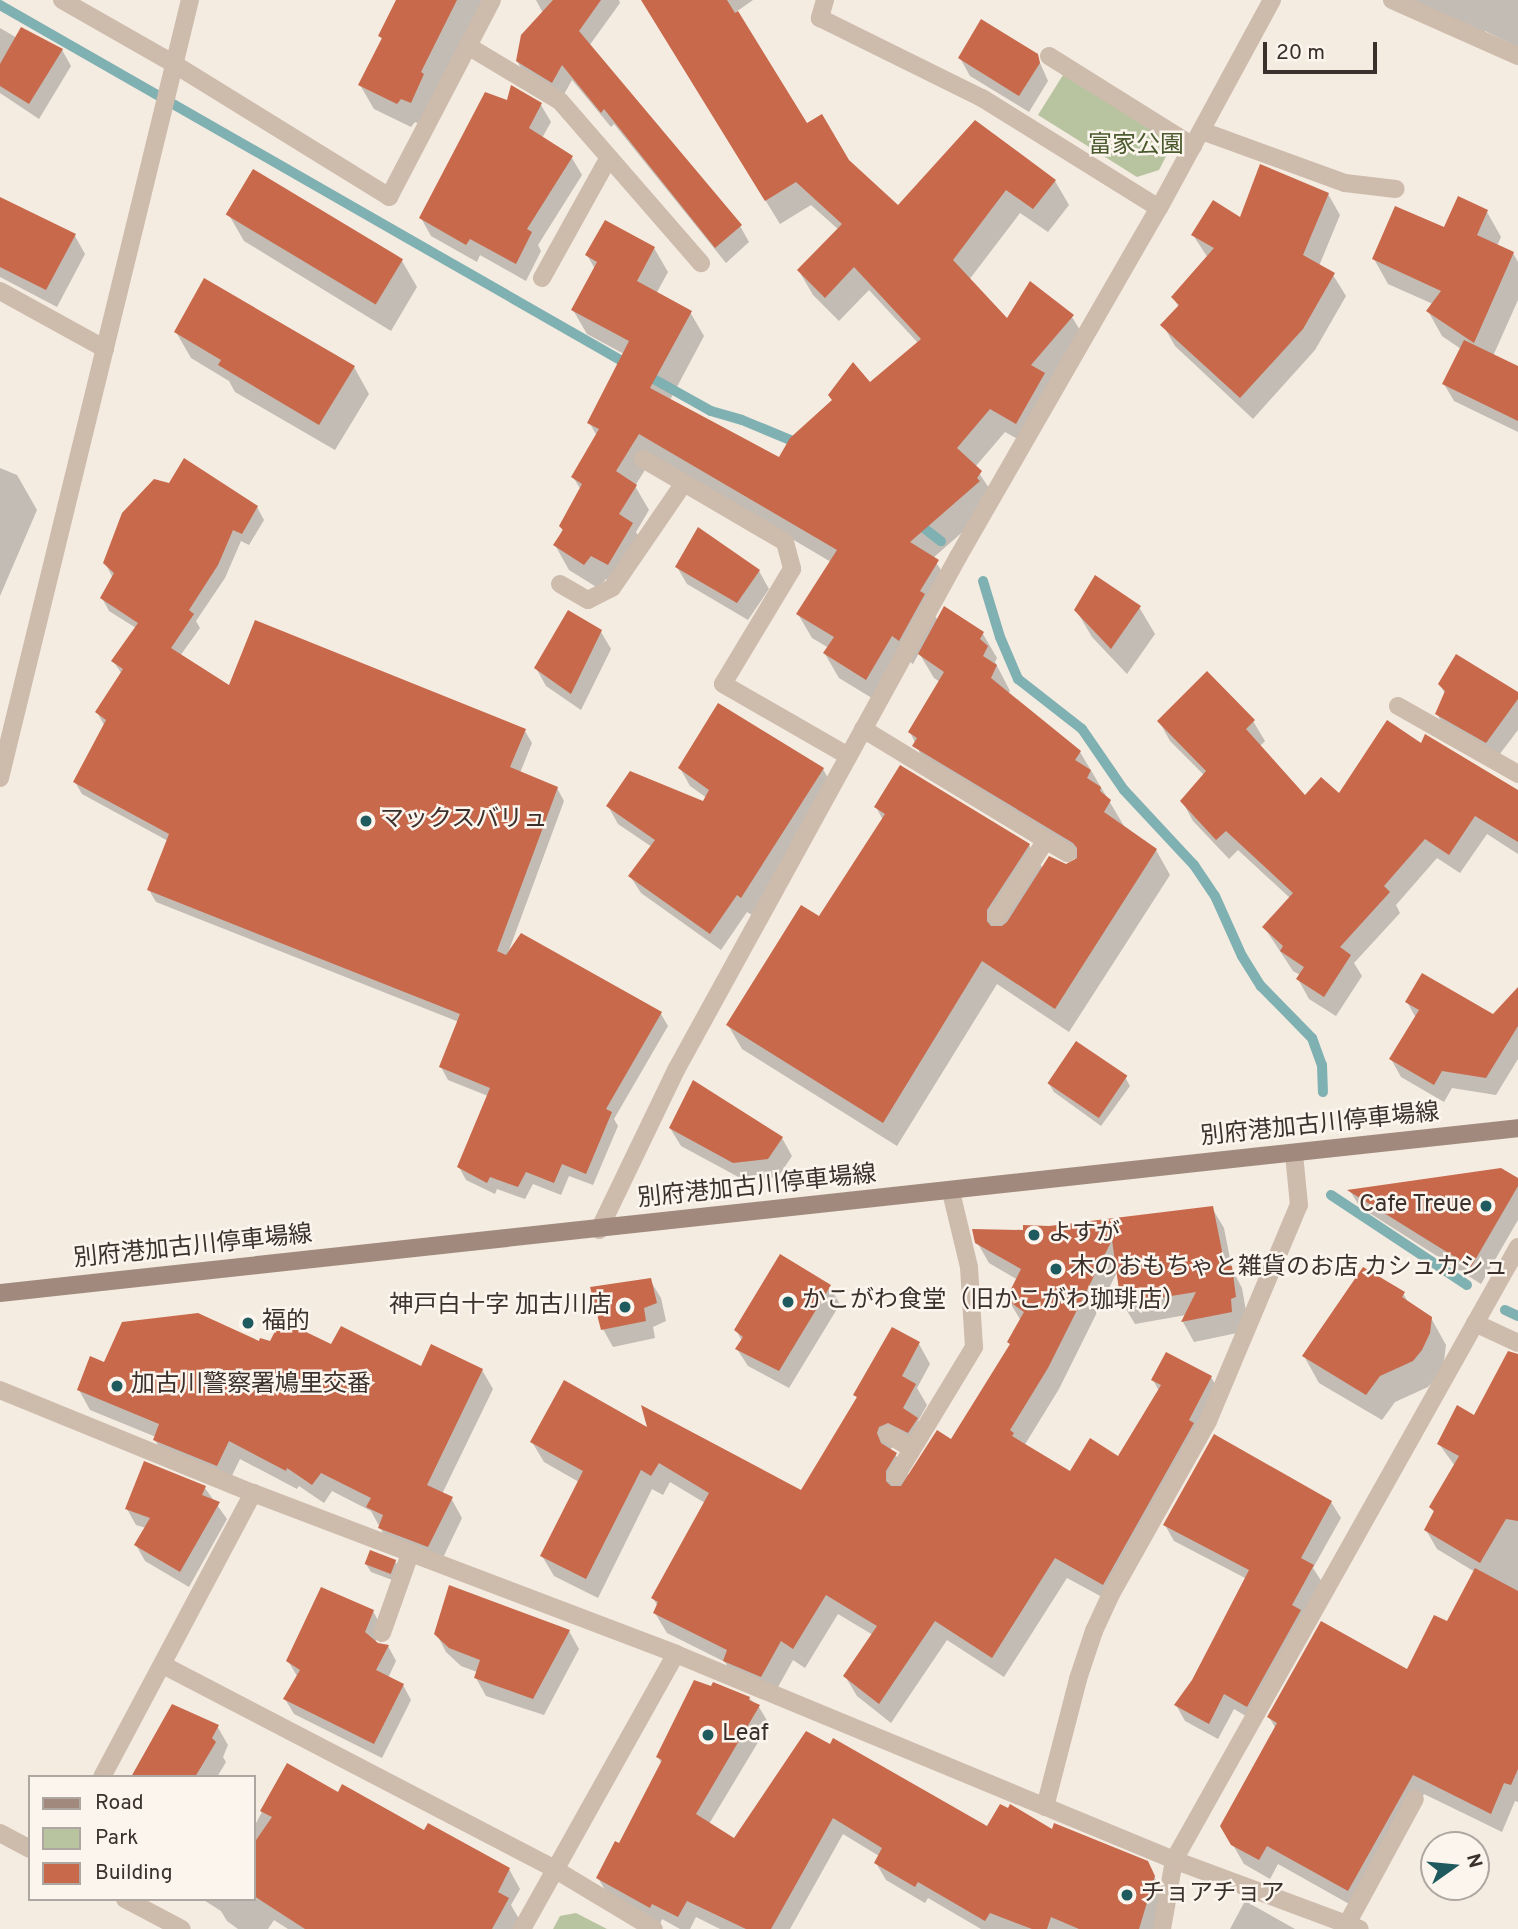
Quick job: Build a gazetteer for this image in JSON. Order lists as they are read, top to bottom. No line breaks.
{"streets":{"main road":["別府港加古川停車場線"]},"parks":["富家公園"],"places":["マックスバリュ","Cafe Treue","よすが","木のおもちゃと雑貨のお店 カシュカシュ","かこがわ食堂（旧かこがわ珈琲店）","神戸白十字 加古川店","福的","加古川警察署鳩里交番","Leaf","チョアチョア"],"legend":["Road","Park","Building"],"scale_bar":"20 m","north":"right"}
